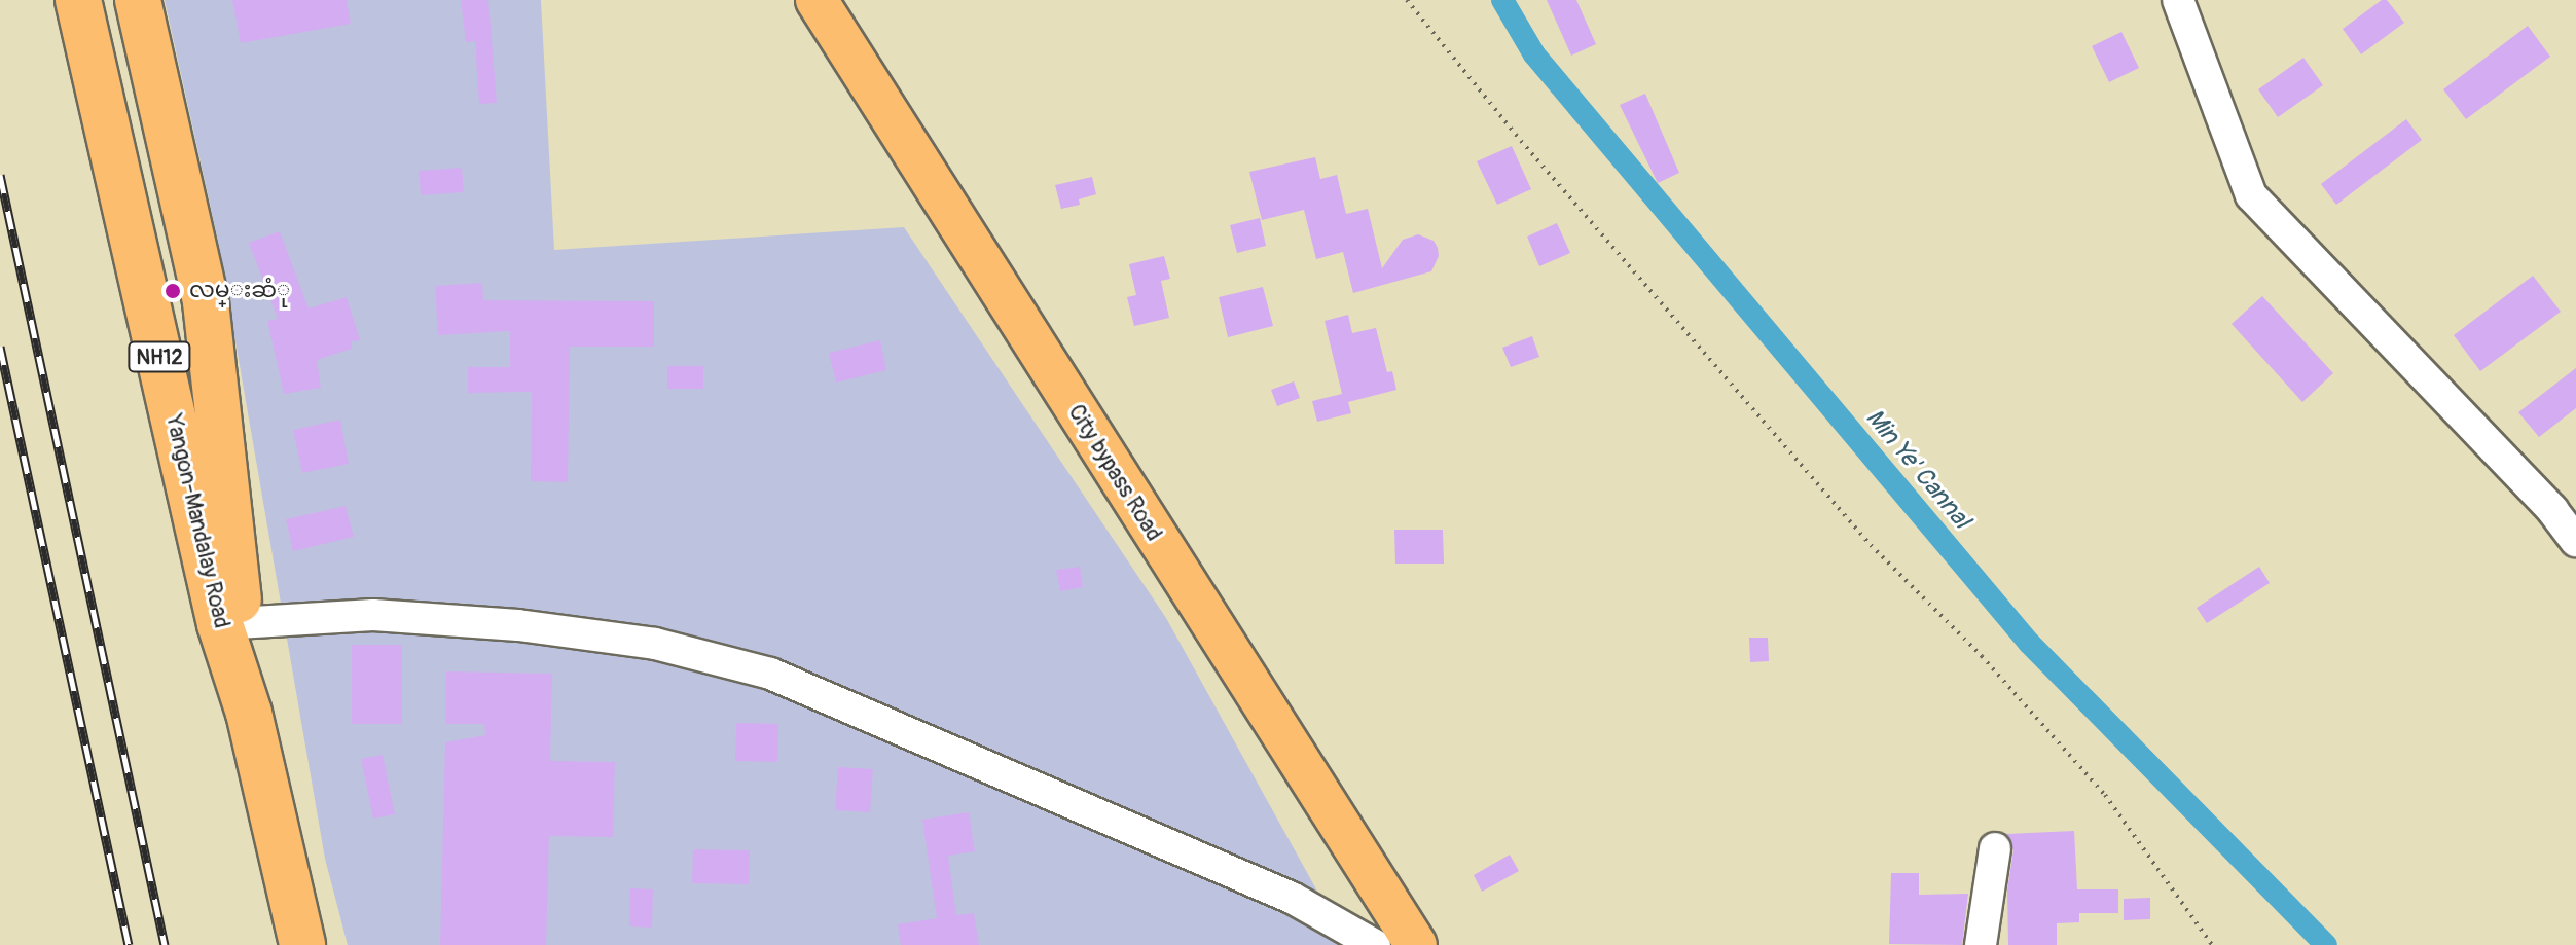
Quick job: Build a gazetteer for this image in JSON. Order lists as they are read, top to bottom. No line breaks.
{"streets":{"highway":["NH12","Yangon-Mandalay Road"],"main road":["City bypass Road"]},"crossings":[["NH12","Yangon-Mandalay Road"]],"water":["Min Ye' Cannal"],"places":["လမ္းဆံု"]}
